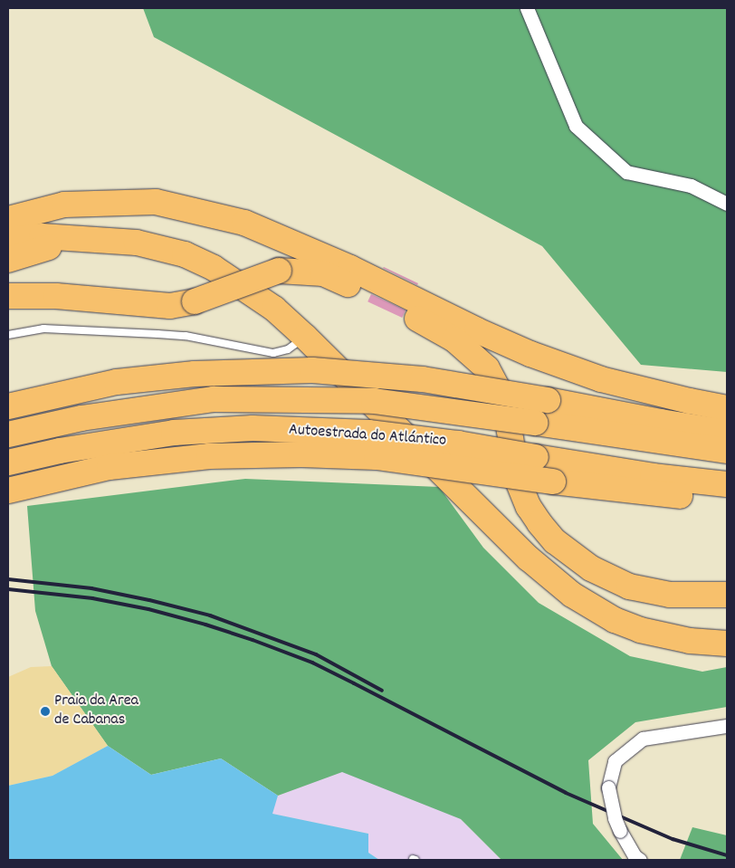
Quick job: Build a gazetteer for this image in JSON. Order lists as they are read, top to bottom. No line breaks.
{"streets":{"highway":["Autoestrada do Atlántico"]},"places":["Praia da Area de Cabanas"]}
